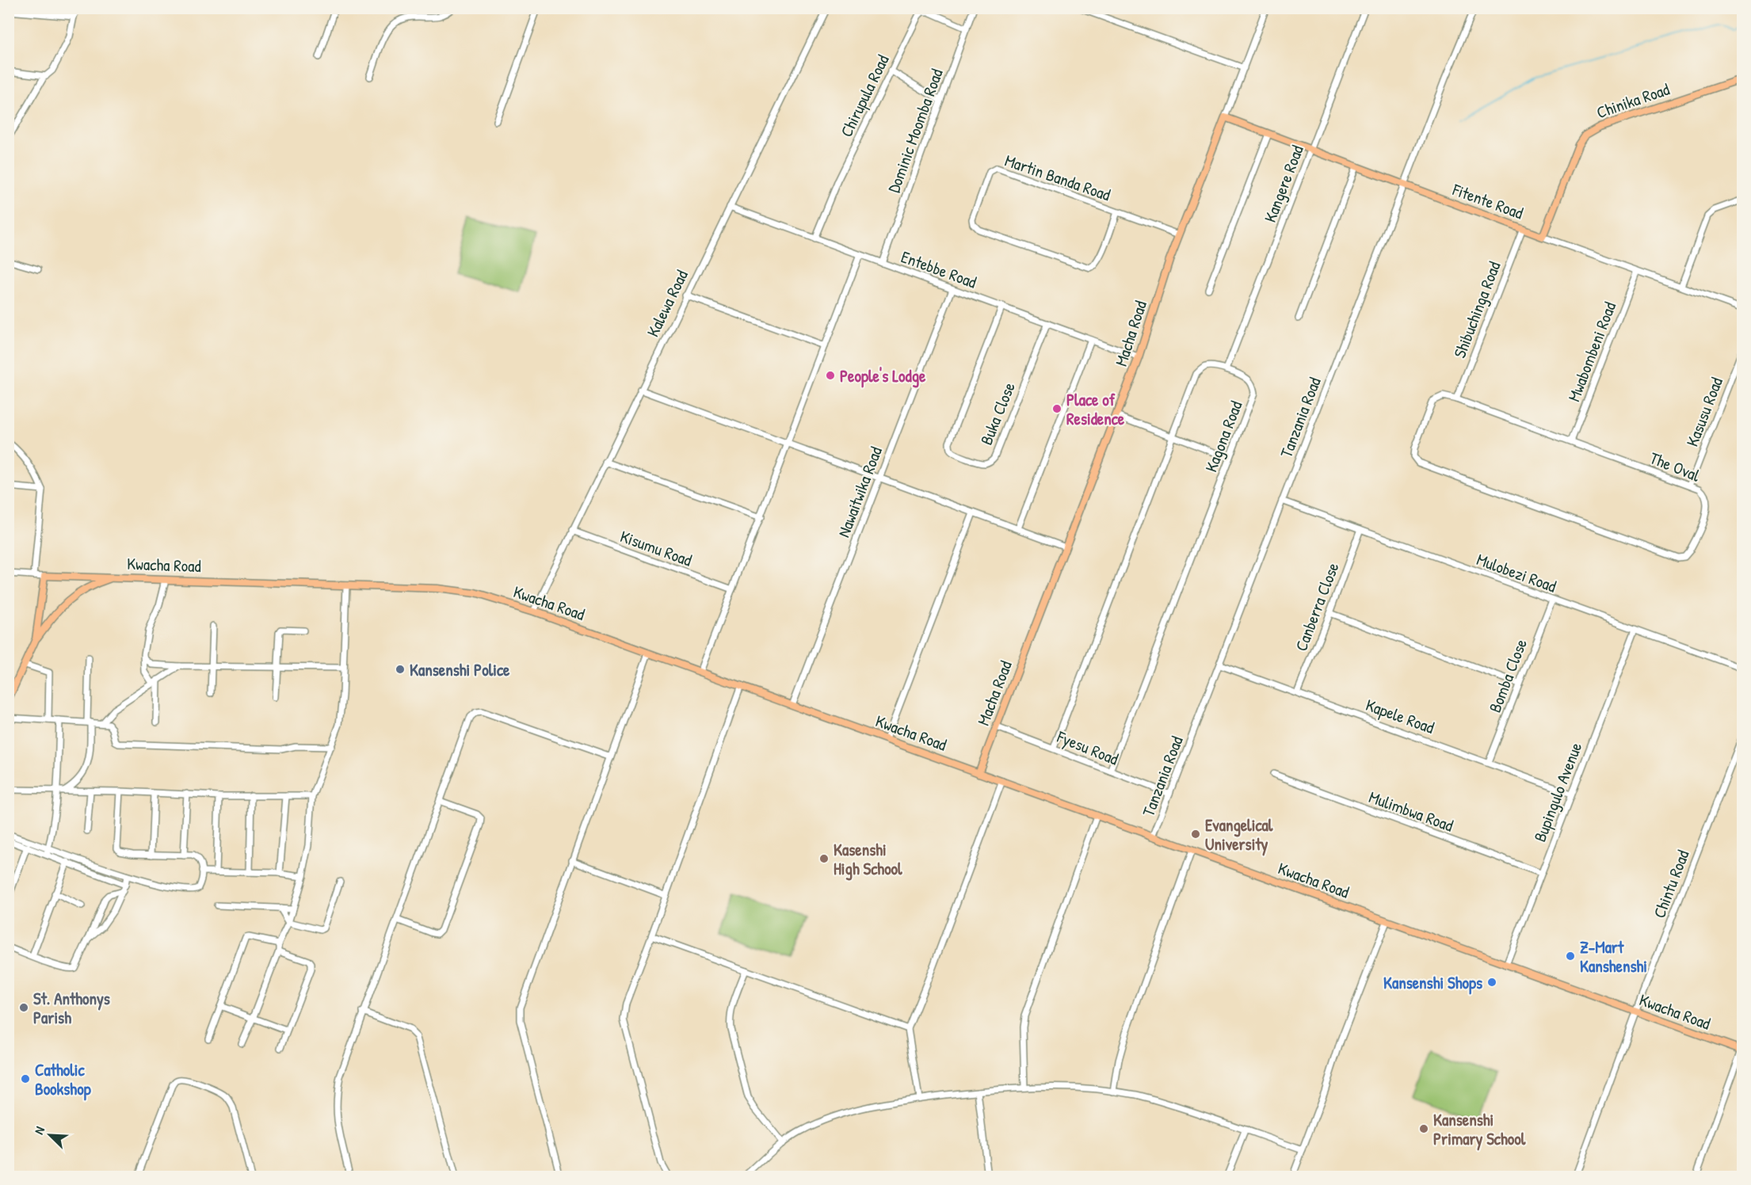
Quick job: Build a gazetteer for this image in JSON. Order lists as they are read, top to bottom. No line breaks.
{"streets":{"main road":["Chinika Road","Fitente Road","Macha Road","Kwacha Road"],"street":["Chirupula Road","Dominic Moomba Road","Martin Banda Road","Kangere Road","Entebbe Road","Kalewa Road","Shibuchinga Road","Mwabombeni Road","Kasusu Road","Buka Close","Tanzania Road","Kagona Road","The Oval","Nawaitwika Road","Kisumu Road","Mulobezi Road","Canberra Close","Bomba Close","Kapele Road","Fyesu Road","Bupingulo Avenue","Mulimbwa Road","Chintu Road"]},"crossings":[["Chirupula Road","Dominic Moomba Road"],["Chirupula Road","Entebbe Road"],["Chinika Road","Fitente Road"],["Dominic Moomba Road","Entebbe Road"],["Martin Banda Road","Macha Road"],["Kangere Road","Fitente Road"],["Kangere Road","Kagona Road"],["Fitente Road","Shibuchinga Road"],["Fitente Road","Macha Road"],["Fitente Road","Mwabombeni Road"],["Fitente Road","Tanzania Road"],["Entebbe Road","Kalewa Road"],["Entebbe Road","Macha Road"],["Entebbe Road","Buka Close"],["Entebbe Road","Nawaitwika Road"],["Kalewa Road","Kisumu Road"],["Kalewa Road","Kwacha Road"],["Shibuchinga Road","The Oval"],["Macha Road","Kwacha Road"],["Macha Road","Fyesu Road"],["Mwabombeni Road","The Oval"],["Kasusu Road","The Oval"],["Tanzania Road","Kwacha Road"],["Tanzania Road","Mulobezi Road"],["Tanzania Road","Kapele Road"],["Tanzania Road","Fyesu Road"],["Kagona Road","Fyesu Road"],["Nawaitwika Road","Kwacha Road"],["Kwacha Road","Bupingulo Avenue"],["Kwacha Road","Chintu Road"],["Mulobezi Road","Canberra Close"],["Mulobezi Road","Bomba Close"],["Mulobezi Road","Bupingulo Avenue"],["Canberra Close","Kapele Road"],["Bomba Close","Kapele Road"],["Kapele Road","Bupingulo Avenue"],["Bupingulo Avenue","Mulimbwa Road"]],"places":["People's Lodge","Place of Residence","Kansenshi Police","Evangelical University","Kasenshi High School","Z-Mart Kanshenshi","Kansenshi Shops","St. Anthonys Parish","Catholic Bookshop","Kansenshi Primary School"],"north":"top left"}
